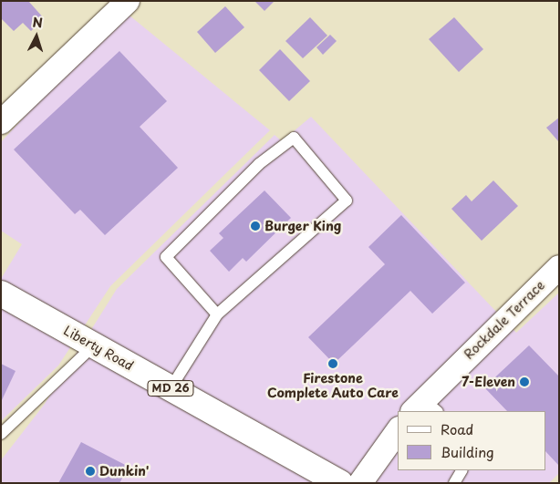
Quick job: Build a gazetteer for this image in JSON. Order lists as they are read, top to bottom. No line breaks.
{"streets":{"main road":["Liberty Road","MD 26"],"street":["Rockdale Terrace"]},"places":["Burger King","Firestone Complete Auto Care","7-Eleven","Dunkin'"],"legend":["Road","Building"],"north":"top"}
